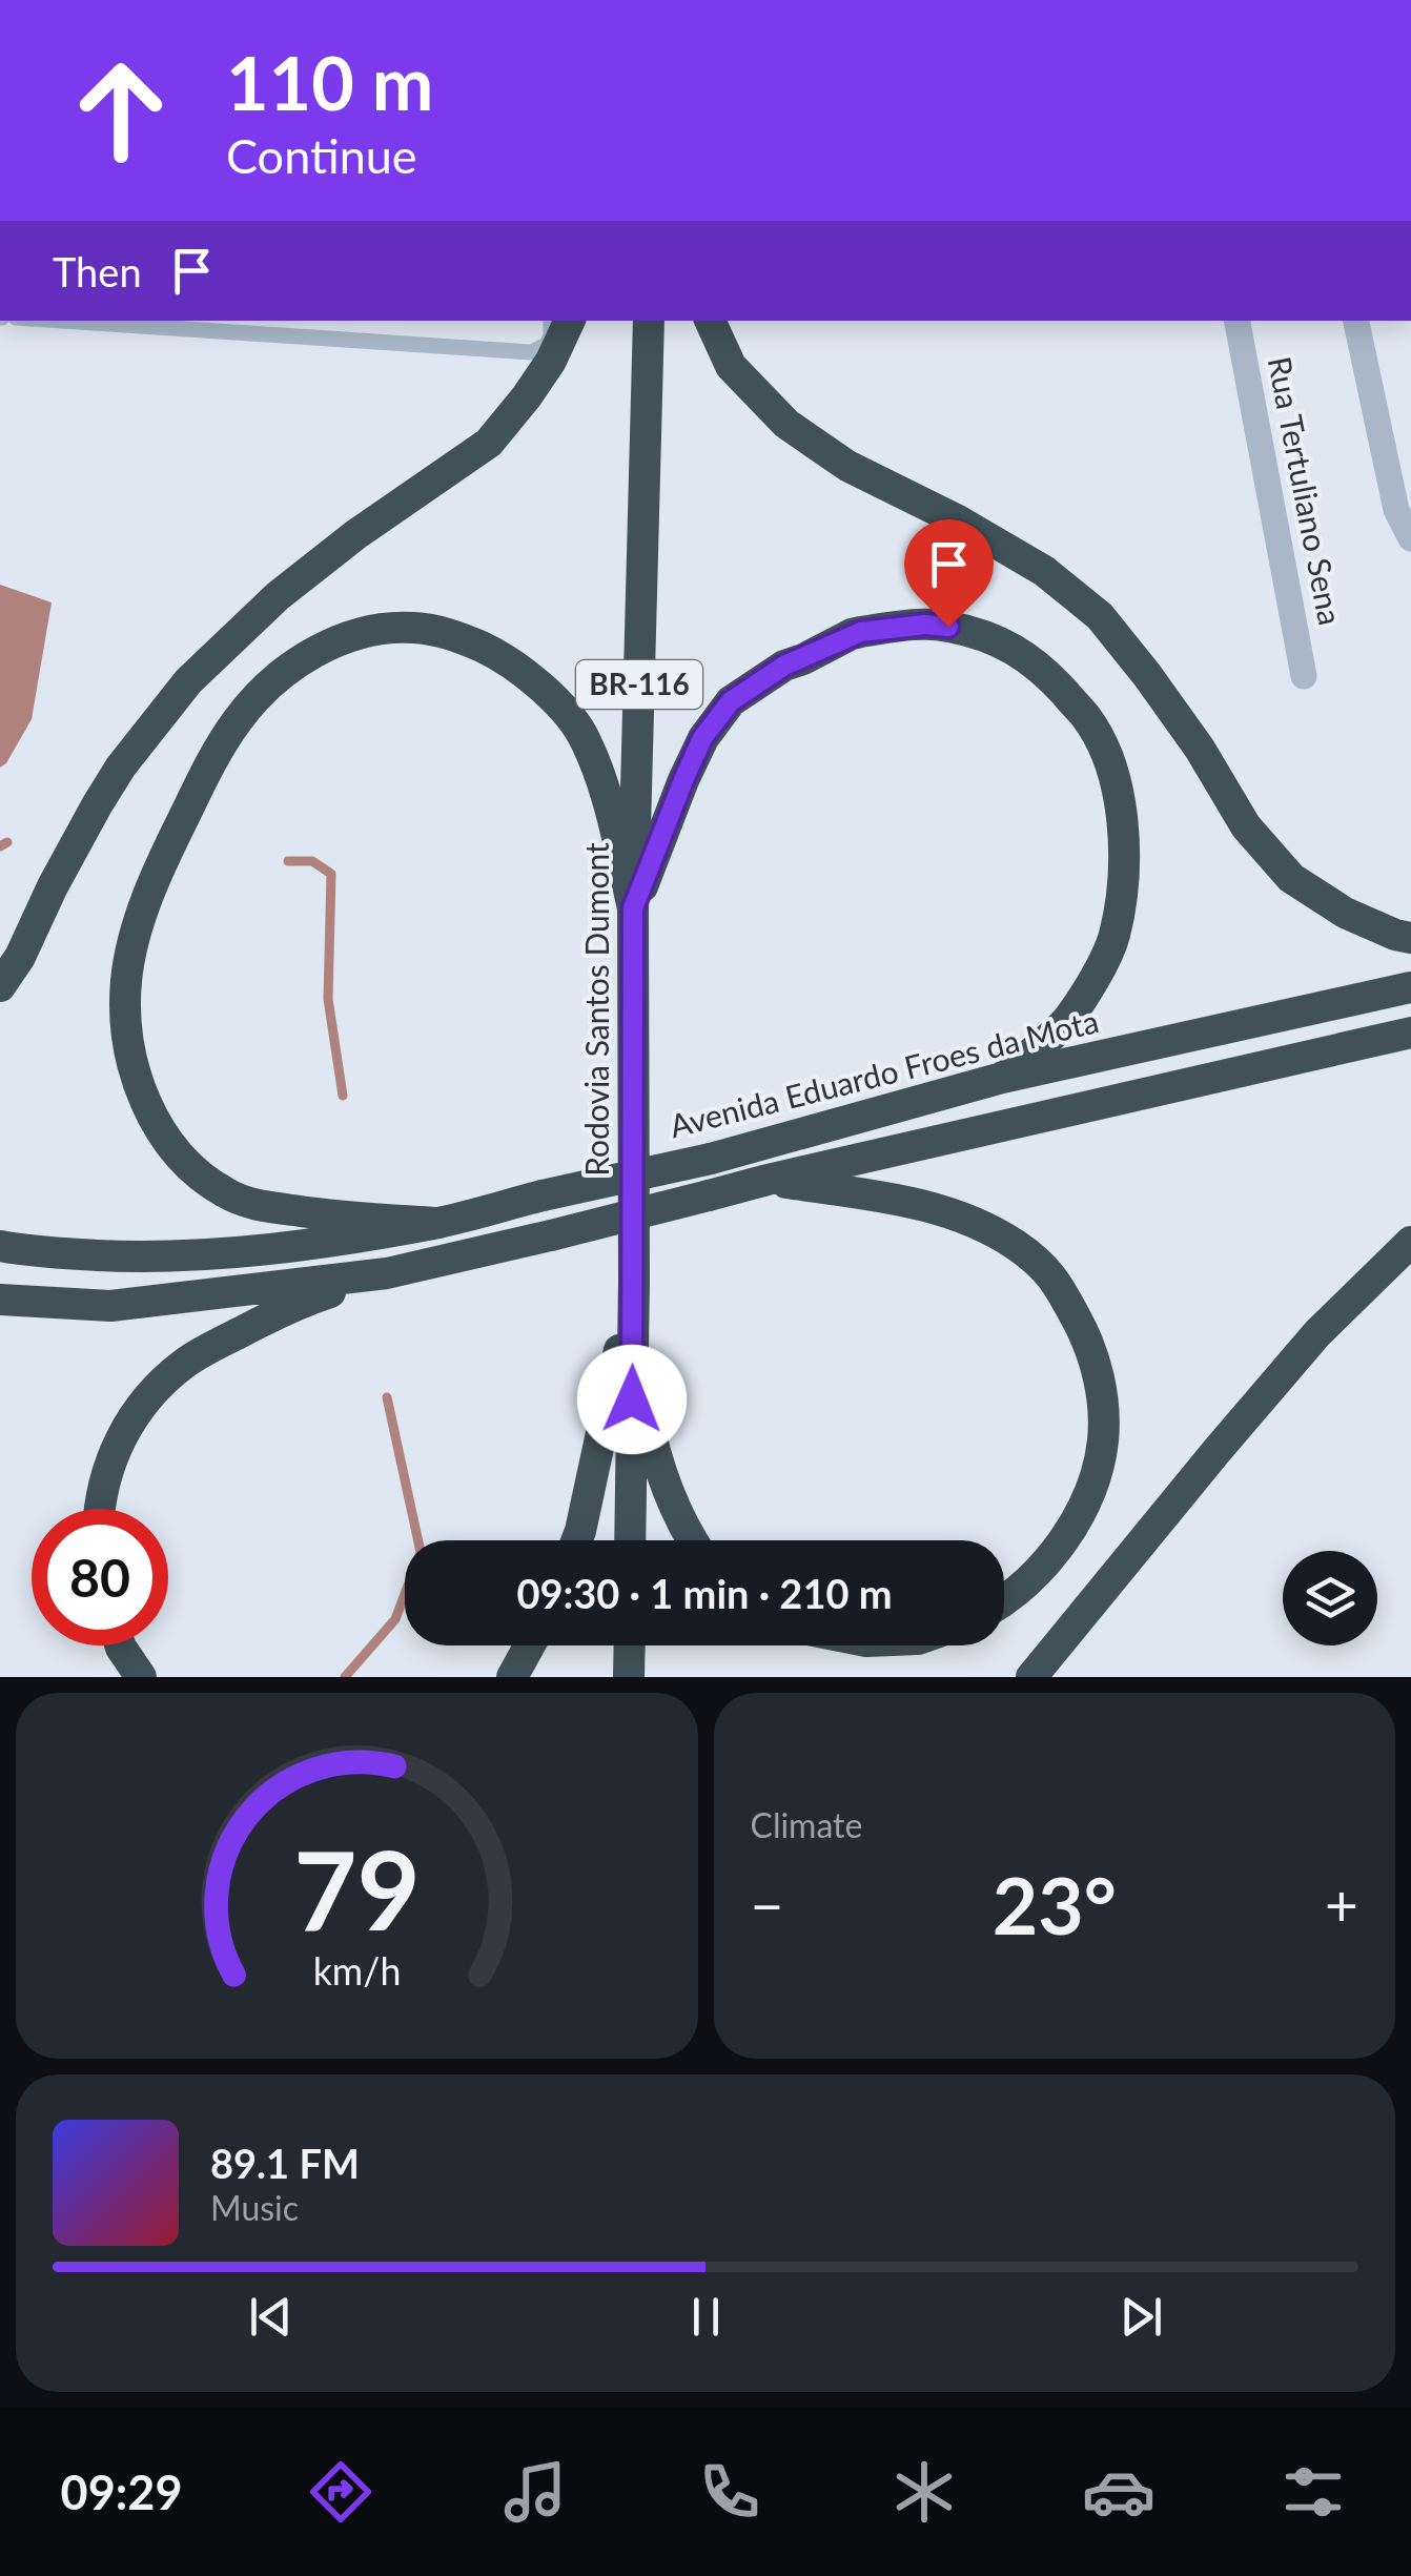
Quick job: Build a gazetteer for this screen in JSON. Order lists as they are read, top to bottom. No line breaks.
{"streets":{"highway":["BR-116","Rodovia Santos Dumont","Avenida Eduardo Froes da Mota"],"street":["Rua Tertuliano Sena"]},"crossings":[["BR-116","Rodovia Santos Dumont"]],"page":{"turn":["110 m","Continue"],"then":"Then","limit":"80","trip":"09:30 · 1 min · 210 m","tile":"Climate","heat":["−","23°","+"],"song":["89.1 FM","Music"],"tabs":"09:29","gauge":["79","km/h"]}}
